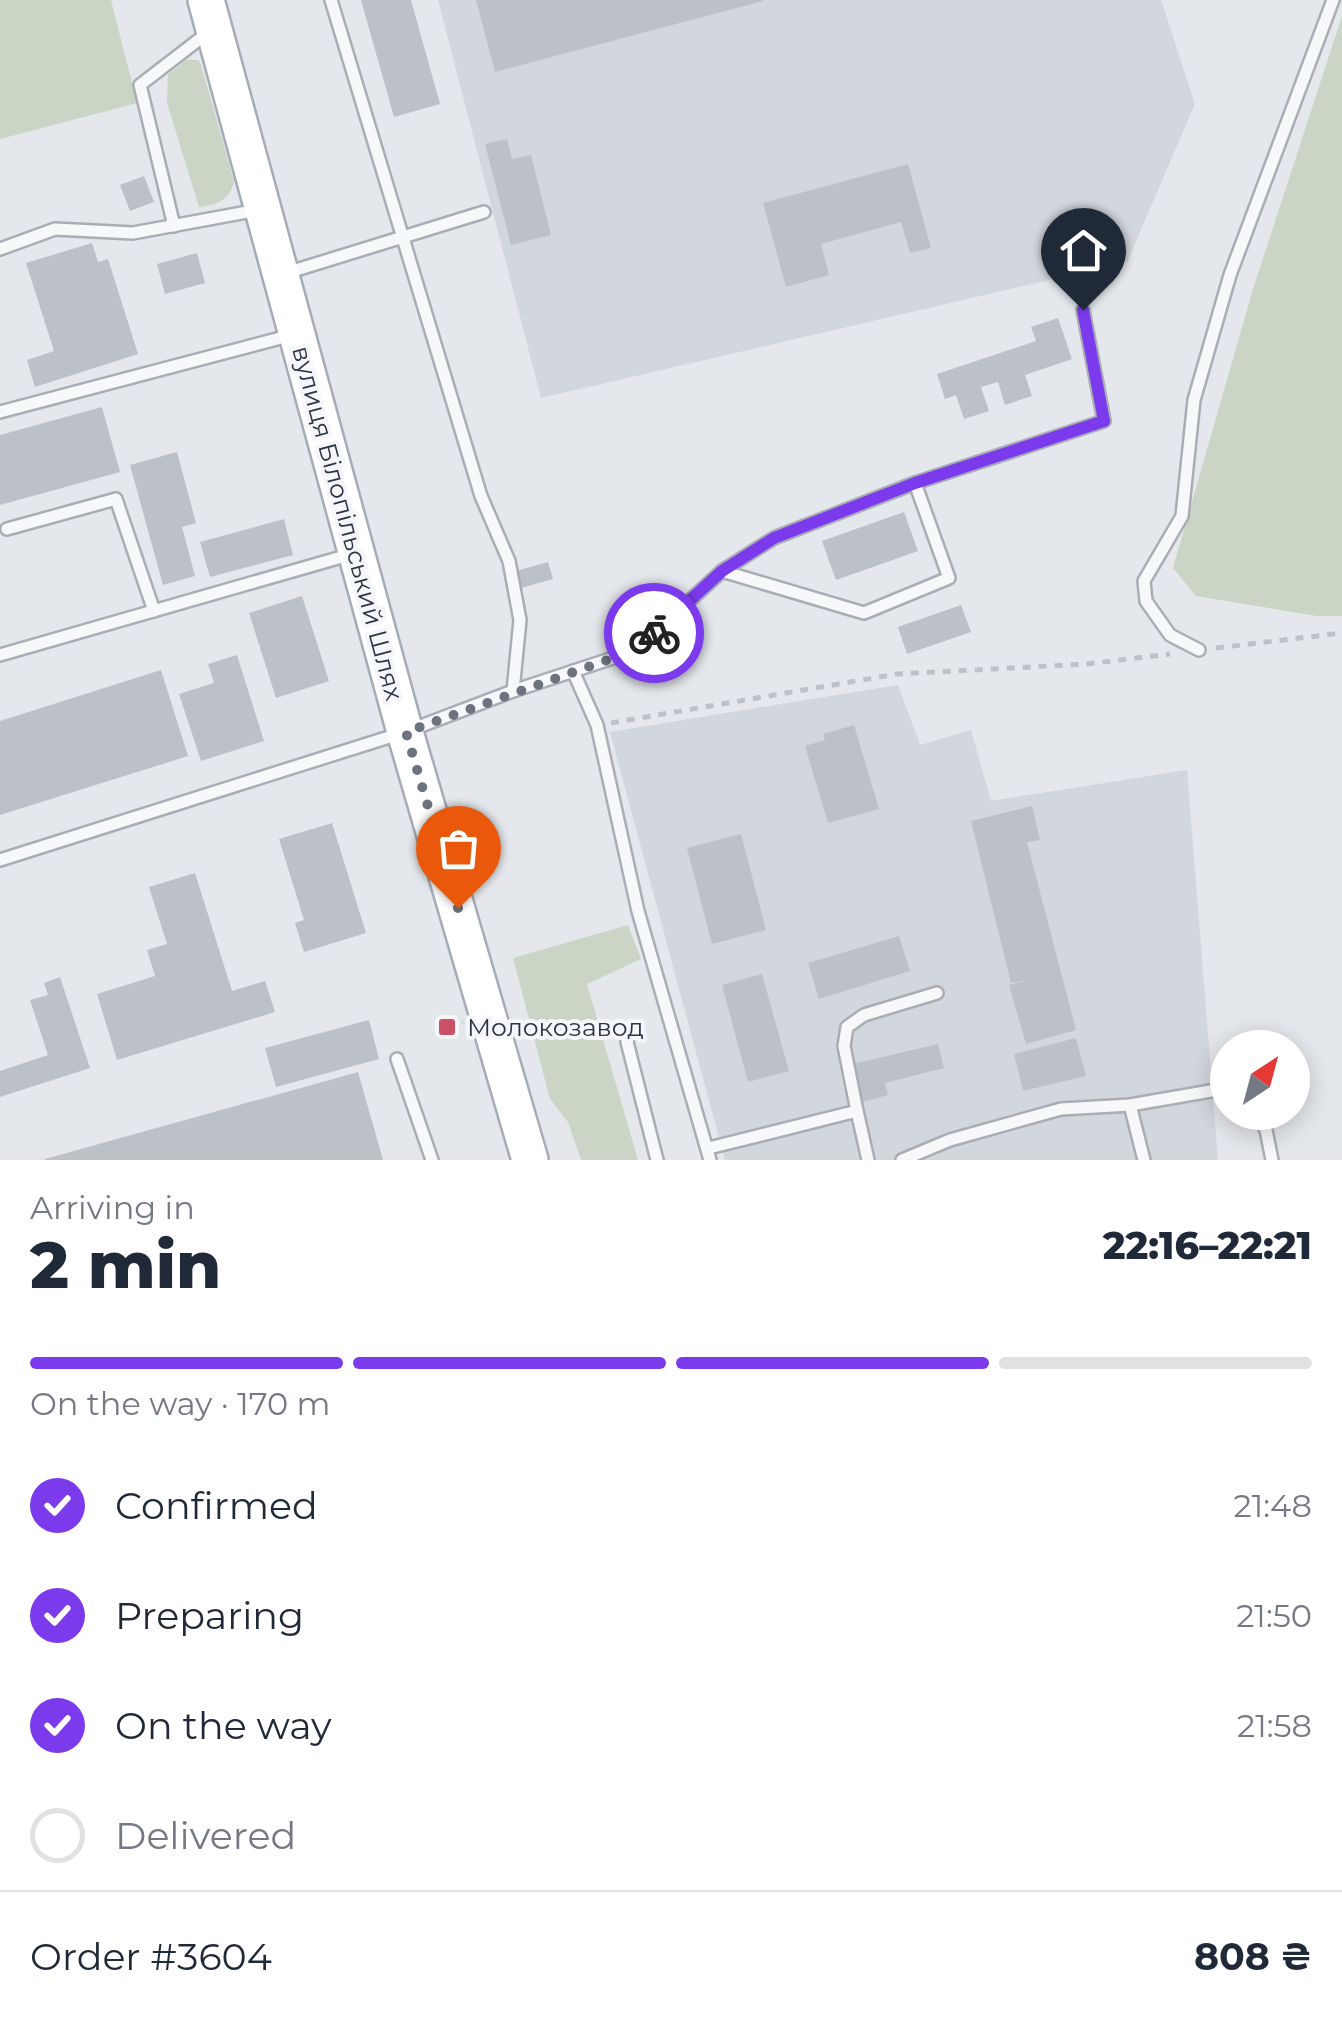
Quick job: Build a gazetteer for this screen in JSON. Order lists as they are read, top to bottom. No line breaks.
{"streets":{"main road":["вулиця Білопільський Шлях"]},"places":{"transit":["Молокозавод"]},"north":"top right","page":{"heading":["2 min","Arriving in","22:16–22:21"],"panel":["Order #3604","808 ₴"],"bar":"On the way · 170 m","list":[["Confirmed","21:48"],["Preparing","21:50"],["On the way","21:58"],"Delivered"]}}
